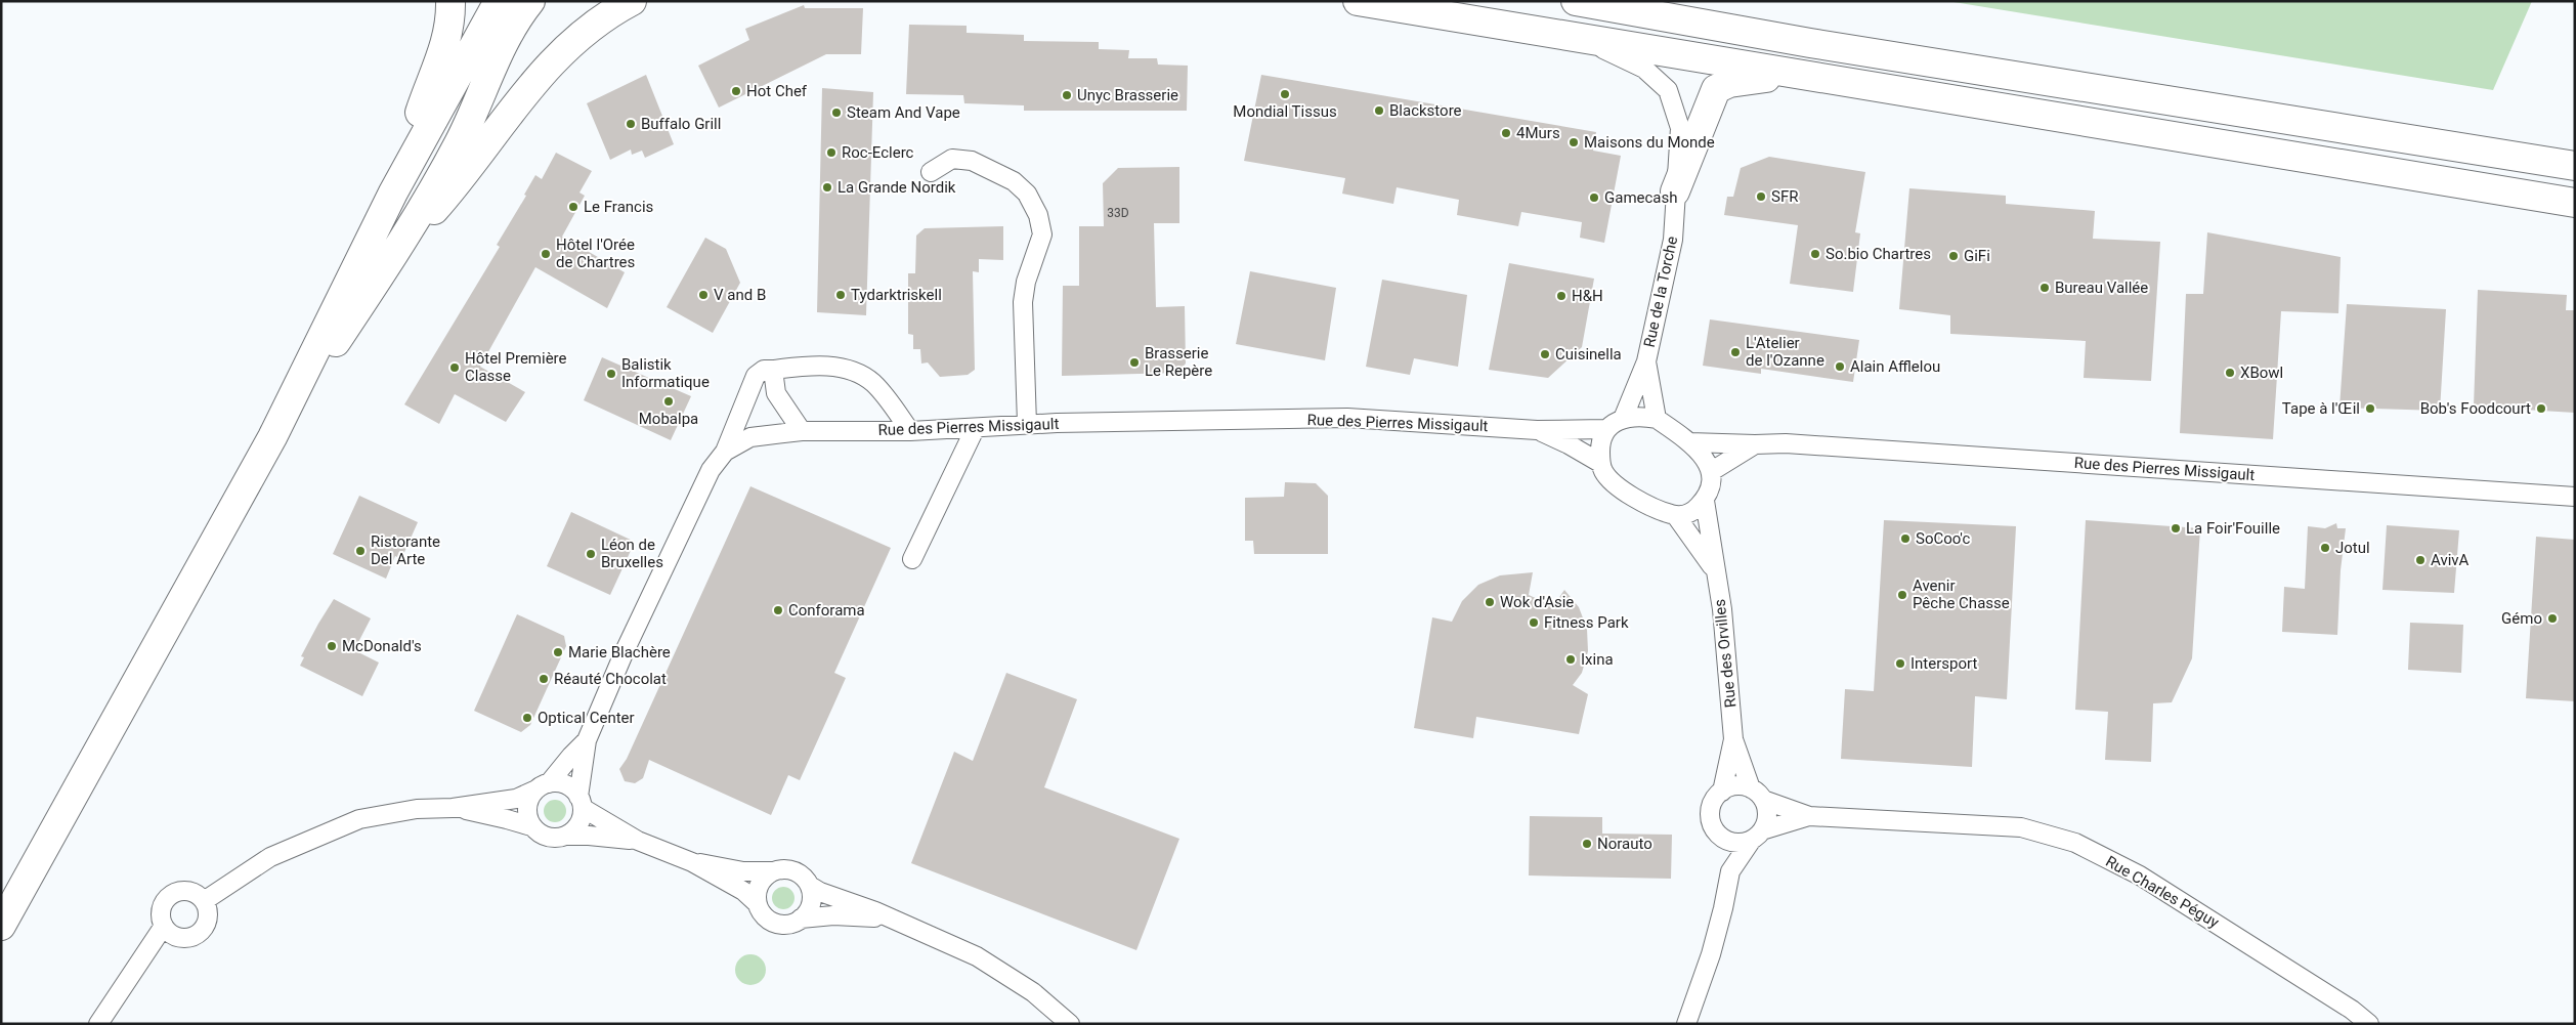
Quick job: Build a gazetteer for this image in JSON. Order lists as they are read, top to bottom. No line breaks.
{"streets":{"street":["Rue de la Torche","Rue des Pierres Missigault","Rue des Orvilles","Rue Charles Péguy"]},"crossings":[["Rue des Pierres Missigault","Rue des Orvilles"],["Rue des Orvilles","Rue Charles Péguy"]],"places":["Hot Chef","Mondial Tissus","Unyc Brasserie","Blackstore","Steam And Vape","Buffalo Grill","4Murs","Maisons du Monde","Roc-Eclerc","La Grande Nordik","SFR","Gamecash","Le Francis","Hôtel l'Orée de Chartres","So.bio Chartres","GiFi","Bureau Vallée","V and B","Tydarktriskell","H&H","L'Atelier de l'Ozanne","Cuisinella","Brasserie Le Repère","Alain Afflelou","Hôtel Première Classe","XBowl","Balistik Informatique","Mobalpa","Tape à l'Œil","Bob's Foodcourt","La Foir'Fouille","SoCoo'c","Jotul","Ristorante Del Arte","Léon de Bruxelles","AvivA","Avenir Pêche Chasse","Wok d'Asie","Conforama","Gémo","Fitness Park","McDonald's","Marie Blachère","Ixina","Intersport","Réauté Chocolat","Optical Center","Norauto"],"house_numbers":["33D"]}
